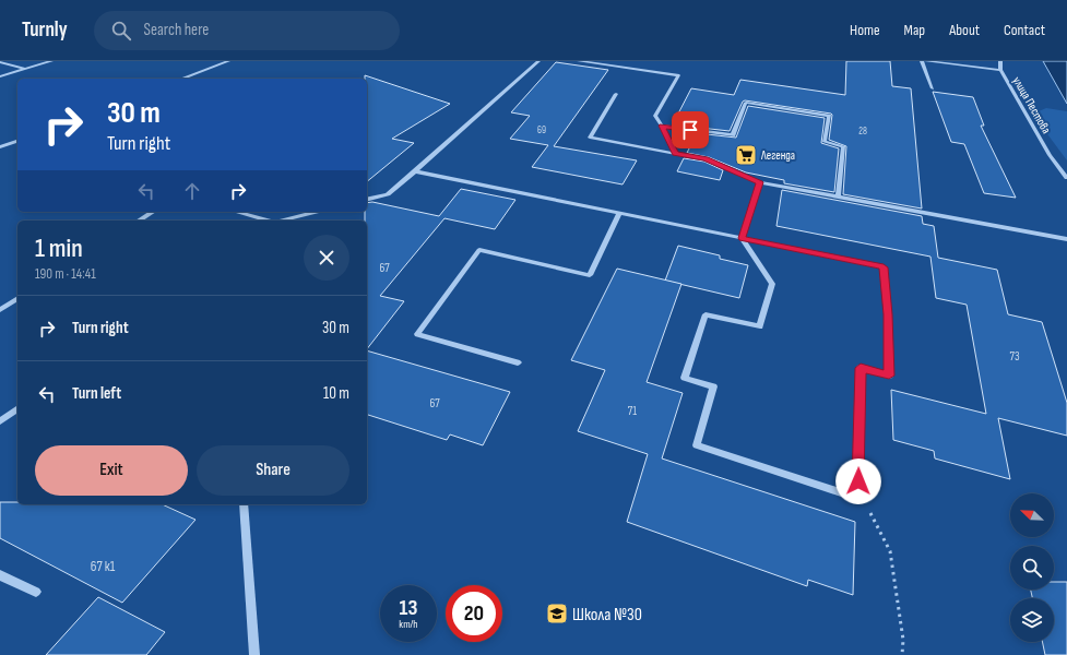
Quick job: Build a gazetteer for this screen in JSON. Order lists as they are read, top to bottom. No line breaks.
{"streets":{"street":["улица Пестова"]},"places":{"supermarket":["Легенда"],"school or university":["Школа №30"]},"house_numbers":["69","28","67","73","67","71","67 к1"],"north":"top left","page":{"header":"Turnly","search":"Search here","nav":["Home","Map","About","Contact"],"turn":["30 m","Turn right"],"heading":["1 min","190 m · 14:41"],"list":[{"name":"Turn right","value":"30 m"},{"name":"Turn left","value":"10 m"}],"buttons":["Exit","Share"],"speed":"13 km/h","limit":"20"}}
